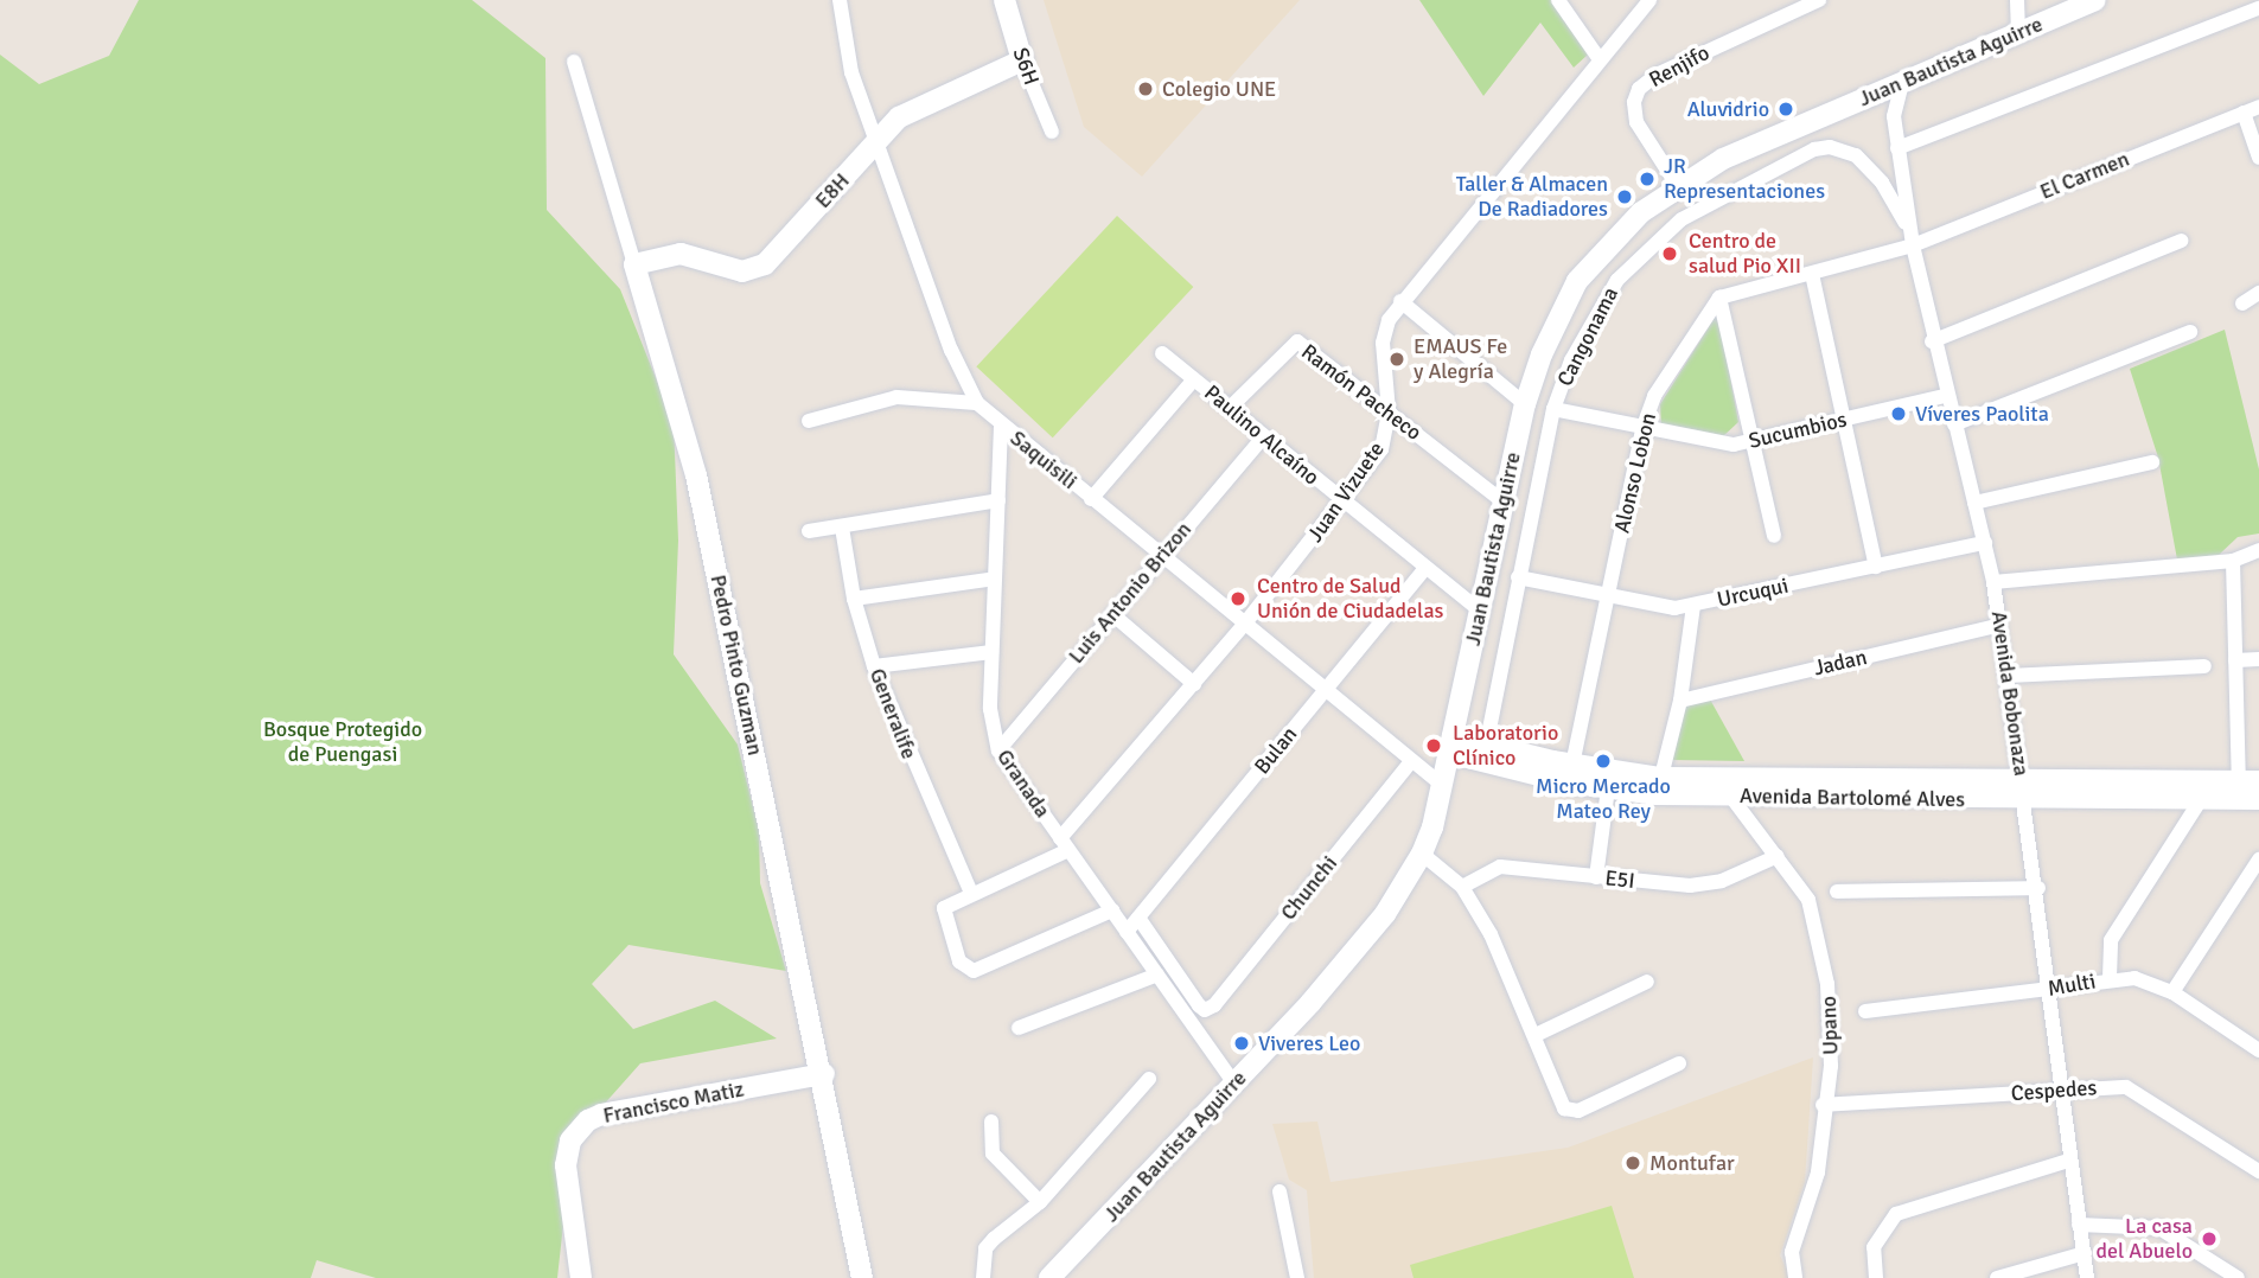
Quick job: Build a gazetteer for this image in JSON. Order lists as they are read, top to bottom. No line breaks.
{"streets":{"main road":["Juan Bautista Aguirre","S6H","E8H","Pedro Pinto Guzman","Avenida Bartolomé Alves","Francisco Matiz"],"street":["Renjifo","El Carmen","Cangonama","Ramón Pacheco","Sucumbios","Paulino Alcaíno","Saquisili","Alonso Lobon","Juan Vizuete","Luis Antonio Brizon","Urcuqui","Jadan","Avenida Bobonaza","Generalife","Bulan","Granada","E5I","Chunchi","Multi","Upano","Cespedes"]},"crossings":[["Juan Bautista Aguirre","Renjifo"],["Juan Bautista Aguirre","Ramón Pacheco"],["Juan Bautista Aguirre","Paulino Alcaíno"],["Juan Bautista Aguirre","Saquisili"],["Juan Bautista Aguirre","Avenida Bobonaza"],["Juan Bautista Aguirre","Granada"],["Juan Bautista Aguirre","Avenida Bartolomé Alves"],["S6H","E8H"],["El Carmen","Cangonama"],["El Carmen","Avenida Bobonaza"],["E8H","Saquisili"],["E8H","Pedro Pinto Guzman"],["Cangonama","Sucumbios"],["Cangonama","Urcuqui"],["Cangonama","Avenida Bobonaza"],["Cangonama","Avenida Bartolomé Alves"],["Ramón Pacheco","Paulino Alcaíno"],["Ramón Pacheco","Juan Vizuete"],["Sucumbios","Alonso Lobon"],["Sucumbios","Avenida Bobonaza"],["Paulino Alcaíno","Juan Vizuete"],["Paulino Alcaíno","Luis Antonio Brizon"],["Paulino Alcaíno","Bulan"],["Saquisili","Juan Vizuete"],["Saquisili","Luis Antonio Brizon"],["Saquisili","Bulan"],["Saquisili","Granada"],["Saquisili","Chunchi"],["Alonso Lobon","Urcuqui"],["Alonso Lobon","Avenida Bartolomé Alves"],["Juan Vizuete","Granada"],["Luis Antonio Brizon","Granada"],["Urcuqui","Avenida Bobonaza"],["Jadan","Avenida Bobonaza"],["Pedro Pinto Guzman","Francisco Matiz"],["Avenida Bobonaza","Avenida Bartolomé Alves"],["Avenida Bobonaza","Multi"],["Avenida Bobonaza","Cespedes"],["Bulan","Granada"],["Bulan","Chunchi"],["Avenida Bartolomé Alves","Upano"],["E5I","Upano"],["Upano","Cespedes"]],"parks":["Bosque Protegido de Puengasi"],"places":["Colegio UNE","Aluvidrio","JR Representaciones","Taller & Almacen De Radiadores","Centro de salud Pio XII","EMAUS Fe y Alegría","Víveres Paolita","Centro de Salud Unión de Ciudadelas","Laboratorio Clínico","Micro Mercado Mateo Rey","Viveres Leo","Montufar","La casa del Abuelo"]}
